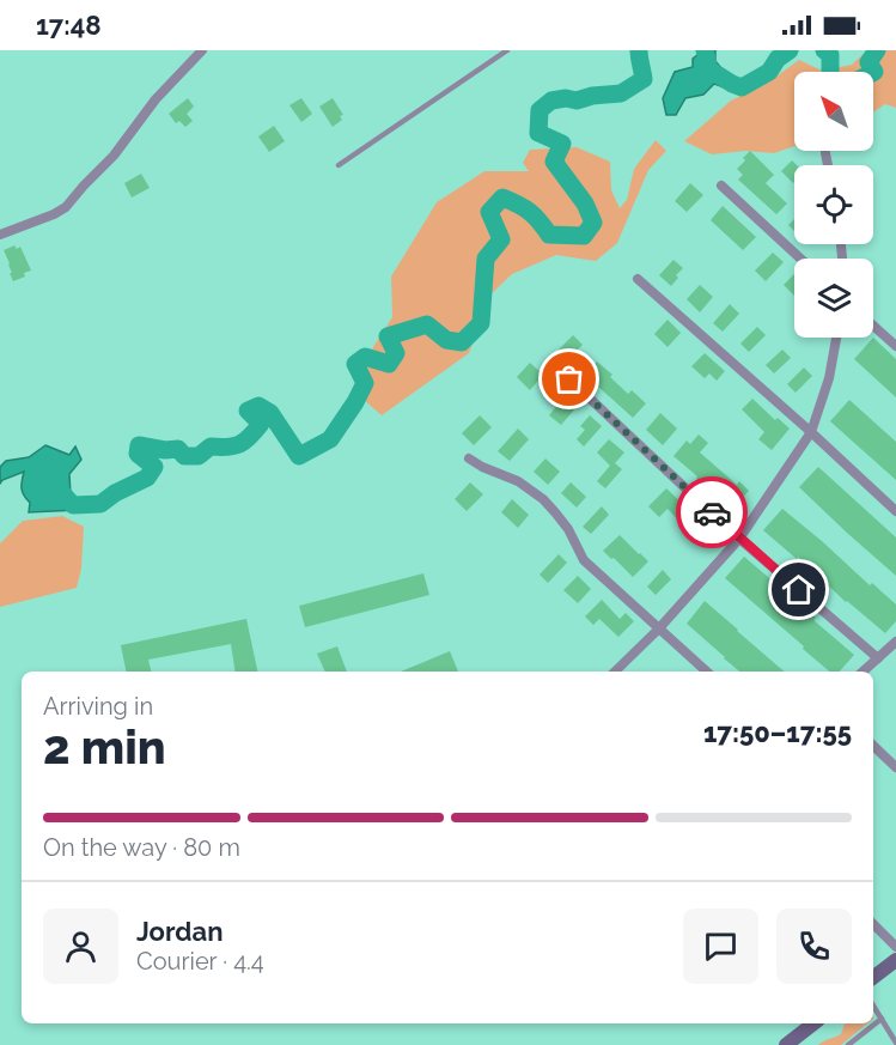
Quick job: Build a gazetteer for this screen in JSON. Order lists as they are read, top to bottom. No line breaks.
{"north":"top left","page":{"status":"17:48","heading":["2 min","Arriving in","17:50–17:55"],"panel":["Jordan","Courier · 4.4"],"bar":"On the way · 80 m"}}
